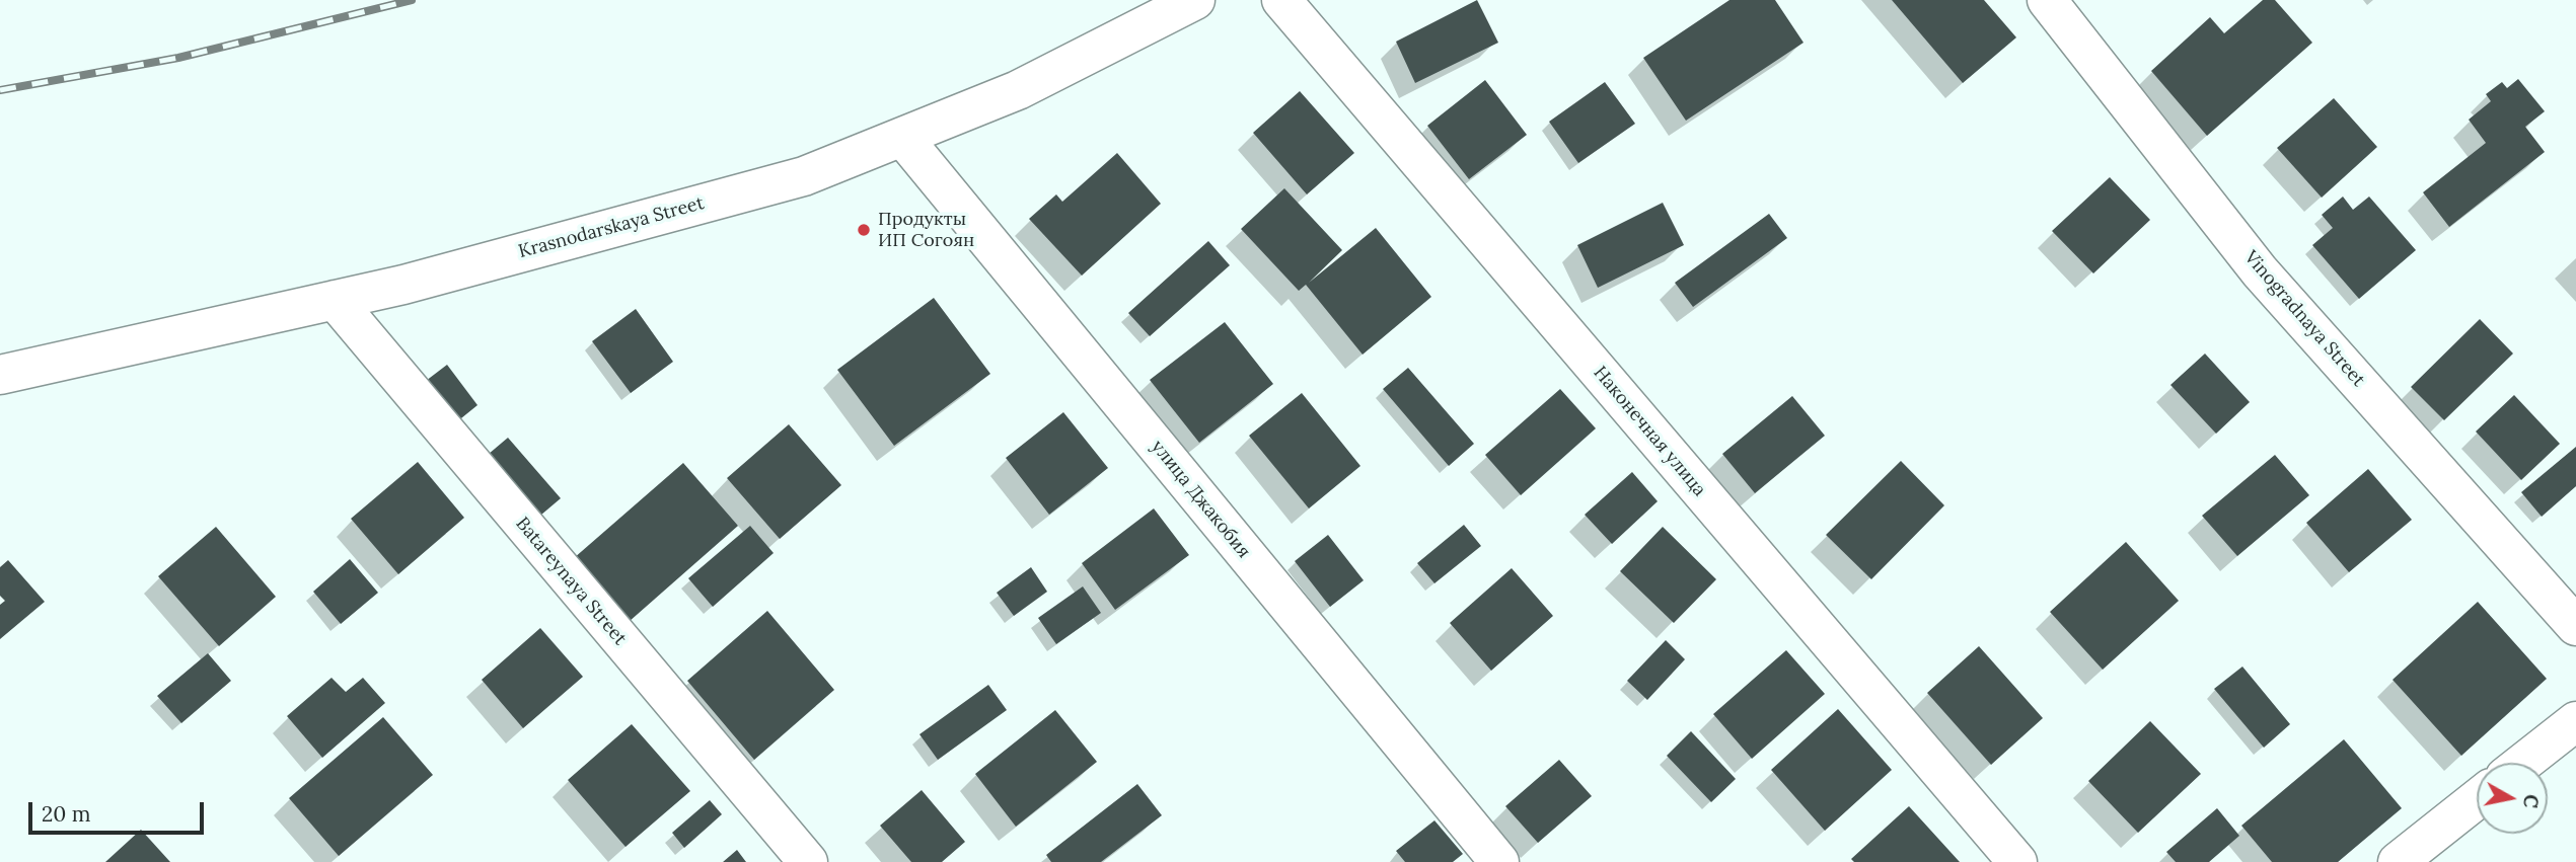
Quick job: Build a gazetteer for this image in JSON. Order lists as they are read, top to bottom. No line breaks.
{"streets":{"street":["Krasnodarskaya Street","Vinogradnaya Street","Наконечная улица","улица Джакобия","Batareynaya Street"]},"crossings":[["Krasnodarskaya Street","улица Джакобия"],["Krasnodarskaya Street","Batareynaya Street"]],"places":["Продукты ИП Согоян"],"scale_bar":"20 m","north":"right"}
